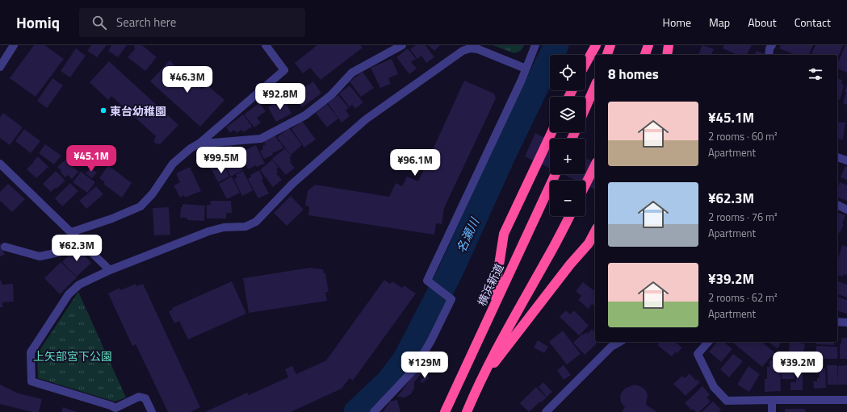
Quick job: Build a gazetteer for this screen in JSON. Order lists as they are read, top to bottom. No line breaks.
{"streets":{"highway":["横浜新道"]},"water":["名瀬川"],"parks":["上矢部宮下公園"],"places":["東台幼稚園"],"page":{"header":"Homiq","search":"Search here","nav":["Home","Map","About","Contact"],"map_buttons":["+","−"],"heading":"8 homes","price":["¥46.3M","¥92.8M","¥45.1M","¥99.5M","¥96.1M","¥62.3M","¥129M","¥39.2M"],"list":[{"name":"¥45.1M","note":"2 rooms · 60 m² · Apartment"},{"name":"¥62.3M","note":"2 rooms · 76 m² · Apartment"},{"name":"¥39.2M","note":"2 rooms · 62 m² · Apartment"}]}}
